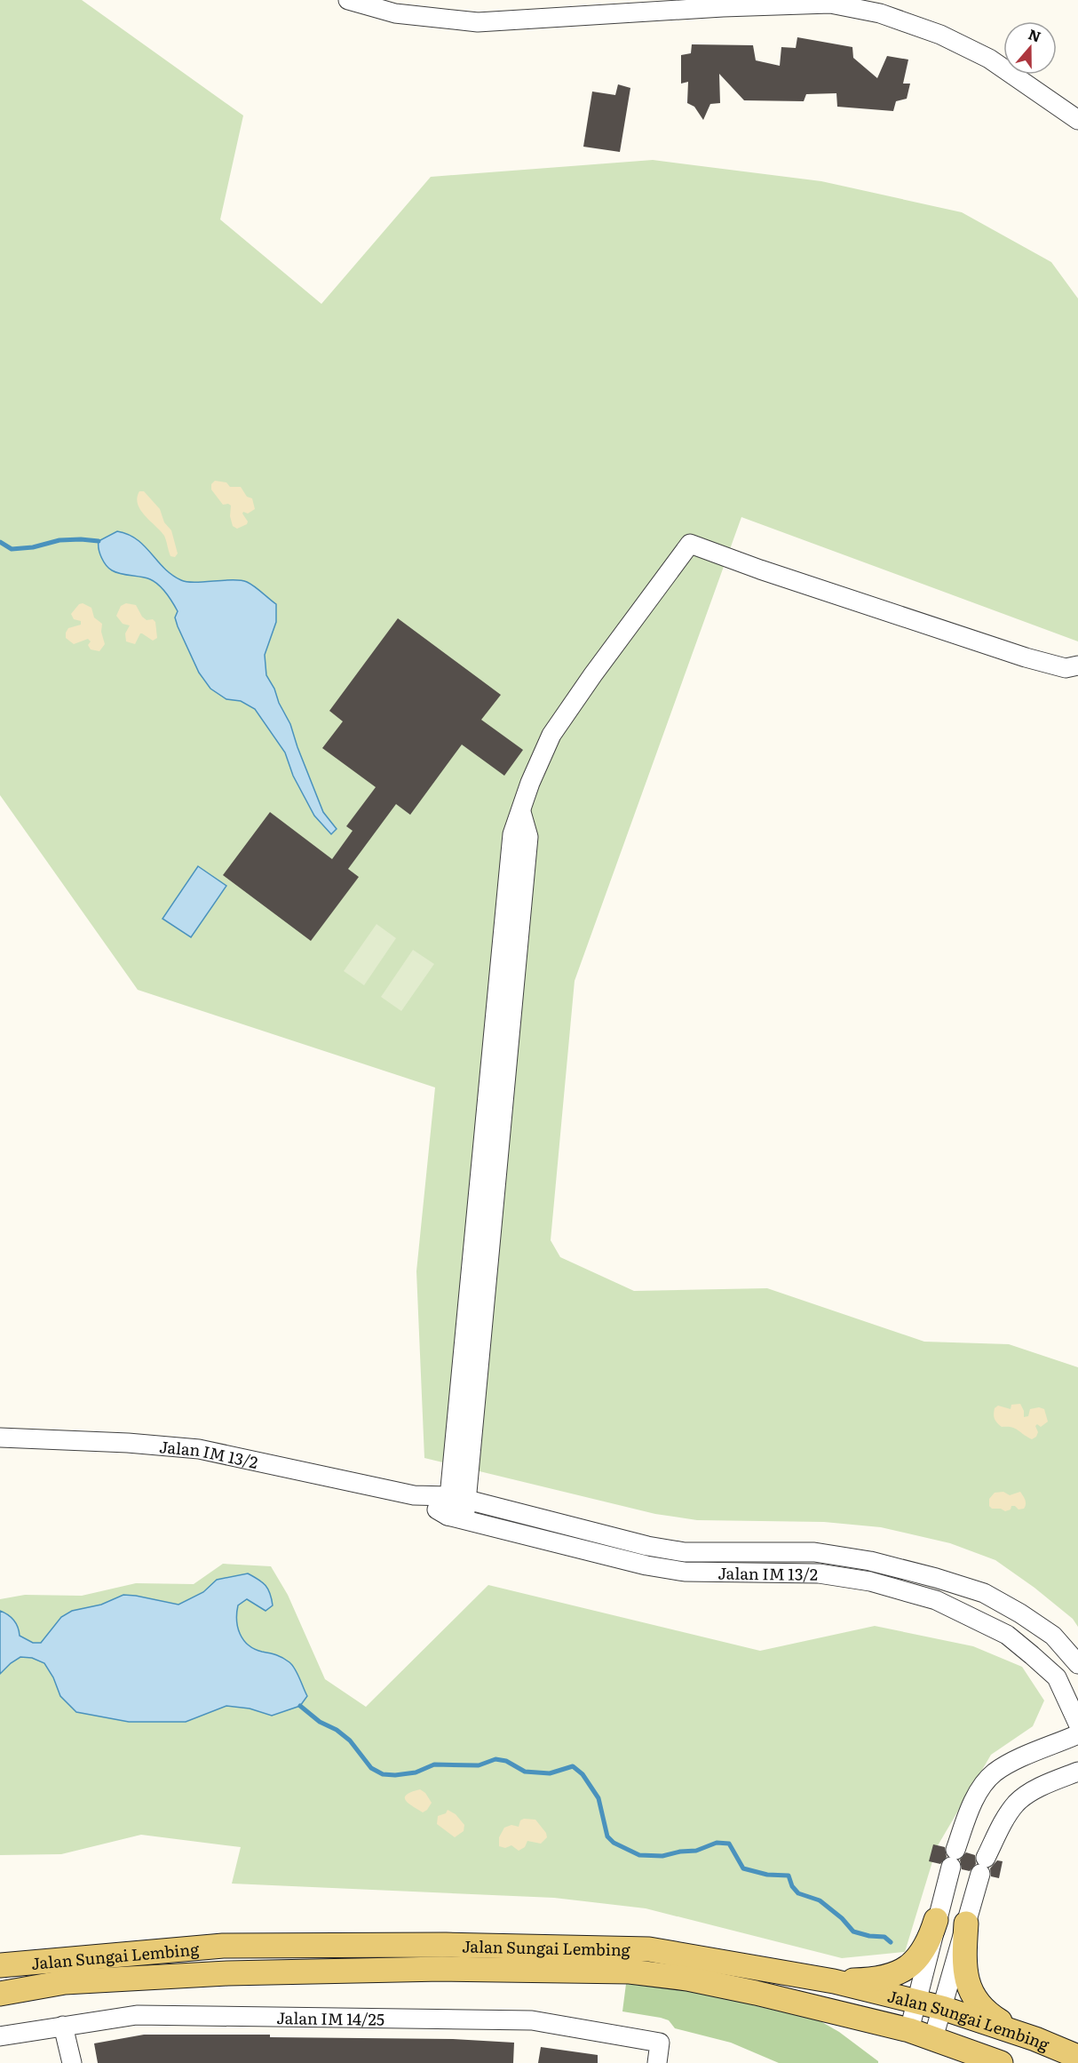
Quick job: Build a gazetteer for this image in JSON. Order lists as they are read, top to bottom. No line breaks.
{"streets":{"main road":["Jalan Sungai Lembing"],"street":["Jalan IM 13/2","Jalan IM 14/25"]},"north":"top"}
